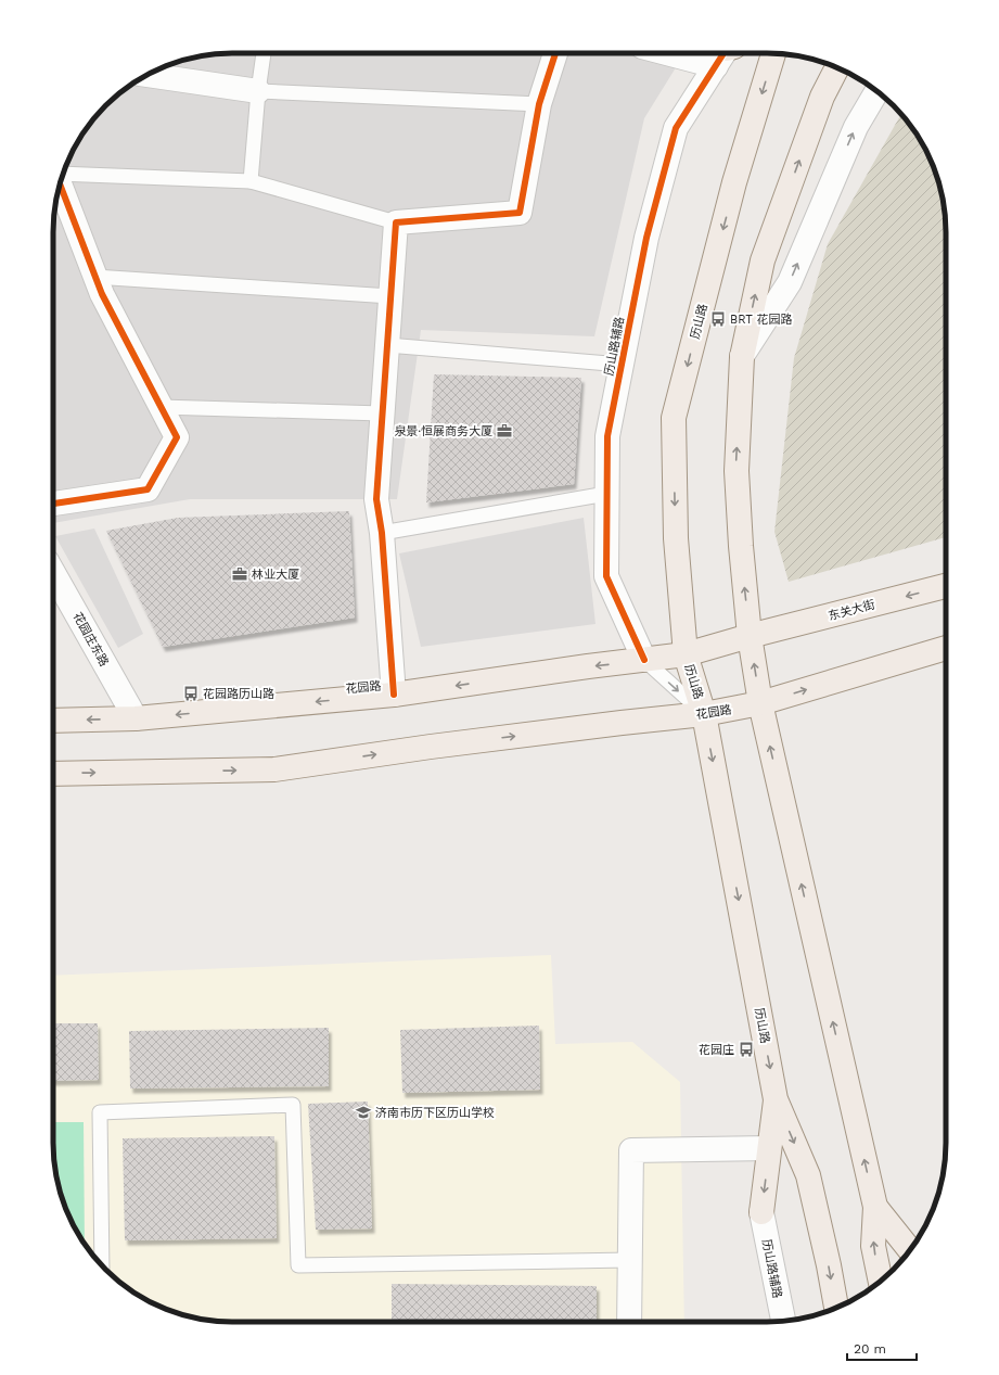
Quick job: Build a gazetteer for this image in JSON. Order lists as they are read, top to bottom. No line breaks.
{"streets":{"main road":["历山路","东关大街","花园路"],"street":["历山路辅路","花园庄东路"]},"crossings":[["历山路","历山路辅路"],["历山路","花园路"],["历山路辅路","花园路"],["东关大街","花园路"],["花园庄东路","花园路"]],"places":{"bus stop":["BRT 花园路","花园路历山路","花园庄"],"office":["泉景·恒展商务大厦","林业大厦"],"school or university":["济南市历下区历山学校"]},"scale_bar":"20 m"}
